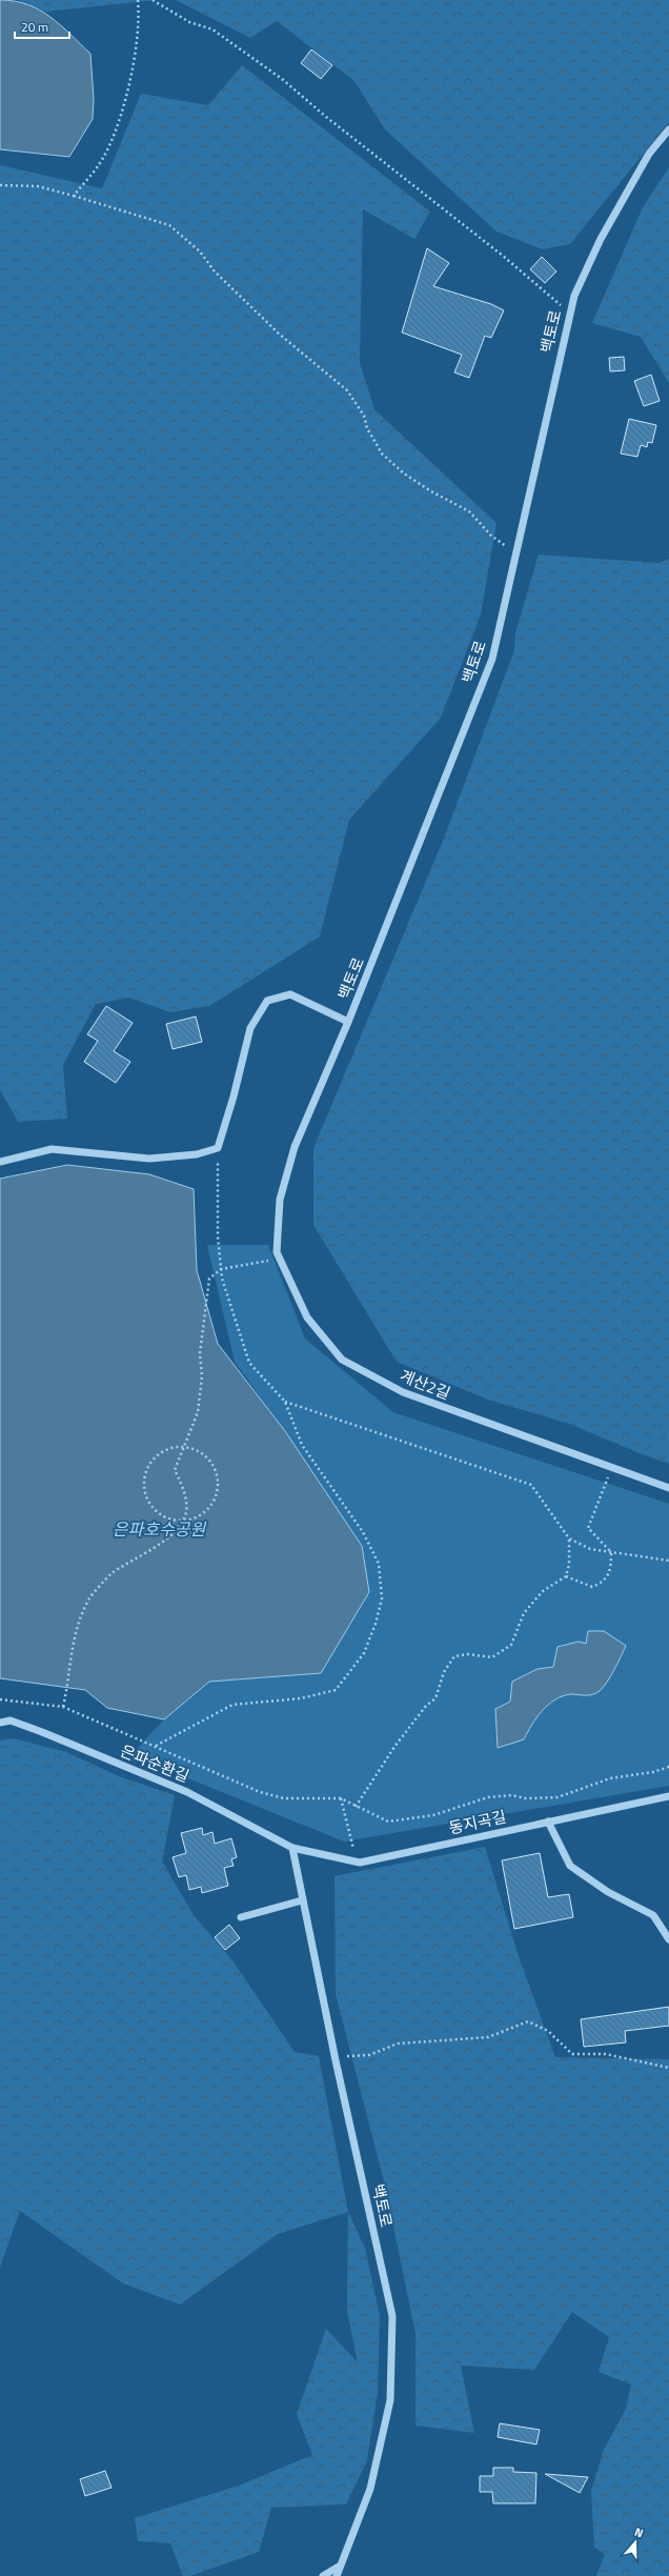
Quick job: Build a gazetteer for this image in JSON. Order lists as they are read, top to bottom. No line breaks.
{"streets":{"street":["백토로","계산2길","은파순환길","동지곡길"]},"crossings":[["백토로","계산2길"],["백토로","은파순환길"],["백토로","동지곡길"],["은파순환길","동지곡길"]],"water":["은파호수공원"],"scale_bar":"20 m","north":"top"}
